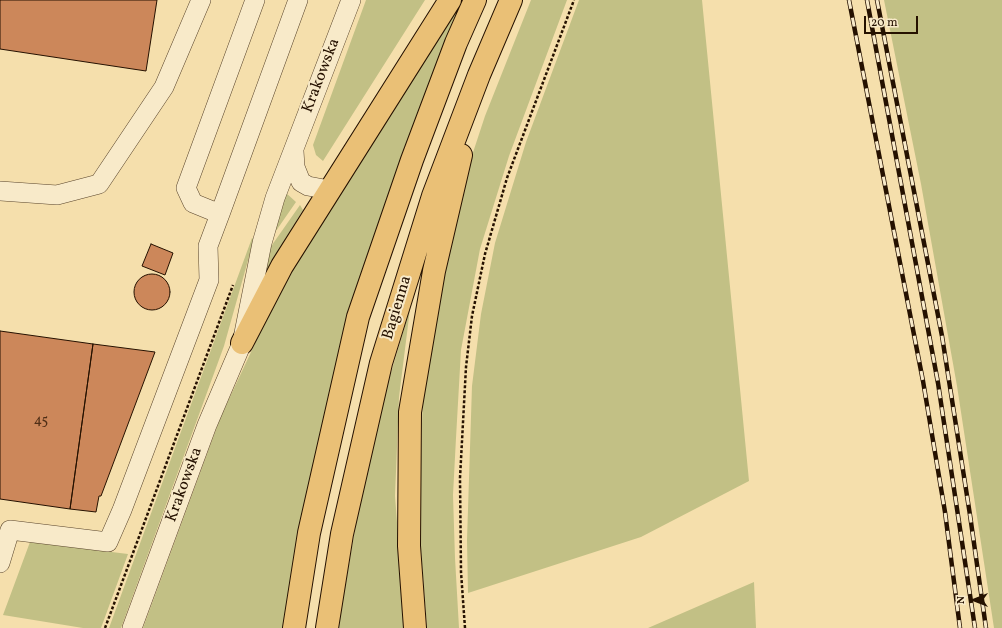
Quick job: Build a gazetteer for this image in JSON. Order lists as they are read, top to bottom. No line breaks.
{"streets":{"main road":["Bagienna"],"street":["Krakowska"]},"house_numbers":["45"],"scale_bar":"20 m","north":"left"}
